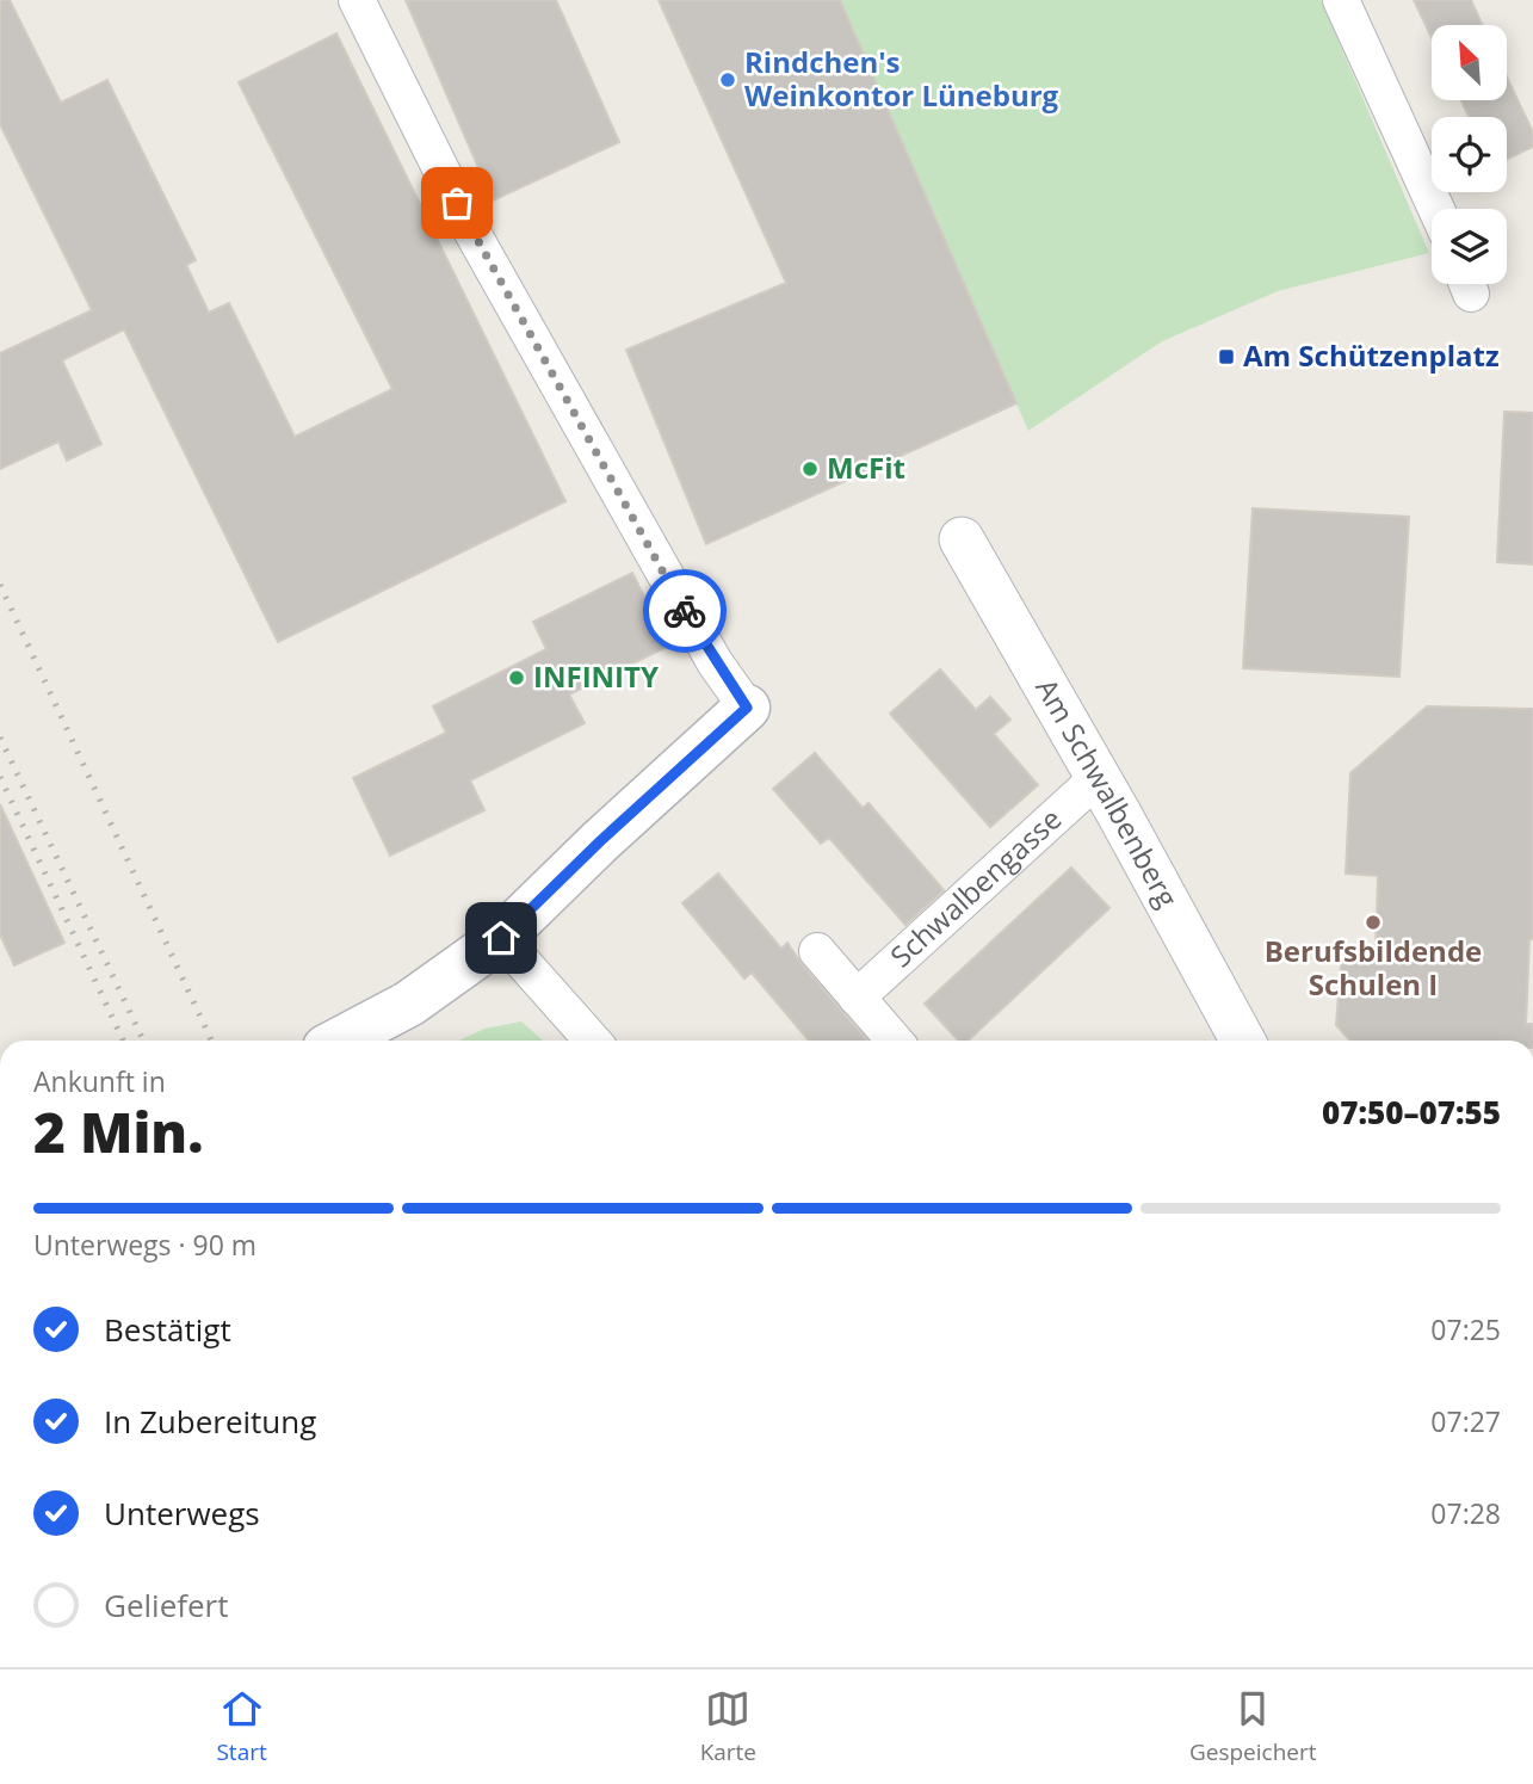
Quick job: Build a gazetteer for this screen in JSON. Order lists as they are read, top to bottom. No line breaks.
{"streets":{"street":["Am Schwalbenberg","Schwalbengasse"]},"crossings":[["Am Schwalbenberg","Schwalbengasse"]],"places":{"other":["Rindchen's Weinkontor Lüneburg","McFit","INFINITY","Berufsbildende Schulen I"],"transit":["Am Schützenplatz"]},"north":"top left","page":{"heading":["2 Min.","Ankunft in","07:50–07:55"],"bar":"Unterwegs · 90 m","list":[["Bestätigt","07:25"],["In Zubereitung","07:27"],["Unterwegs","07:28"],"Geliefert"],"tabs":["Start","Karte","Gespeichert"]}}
